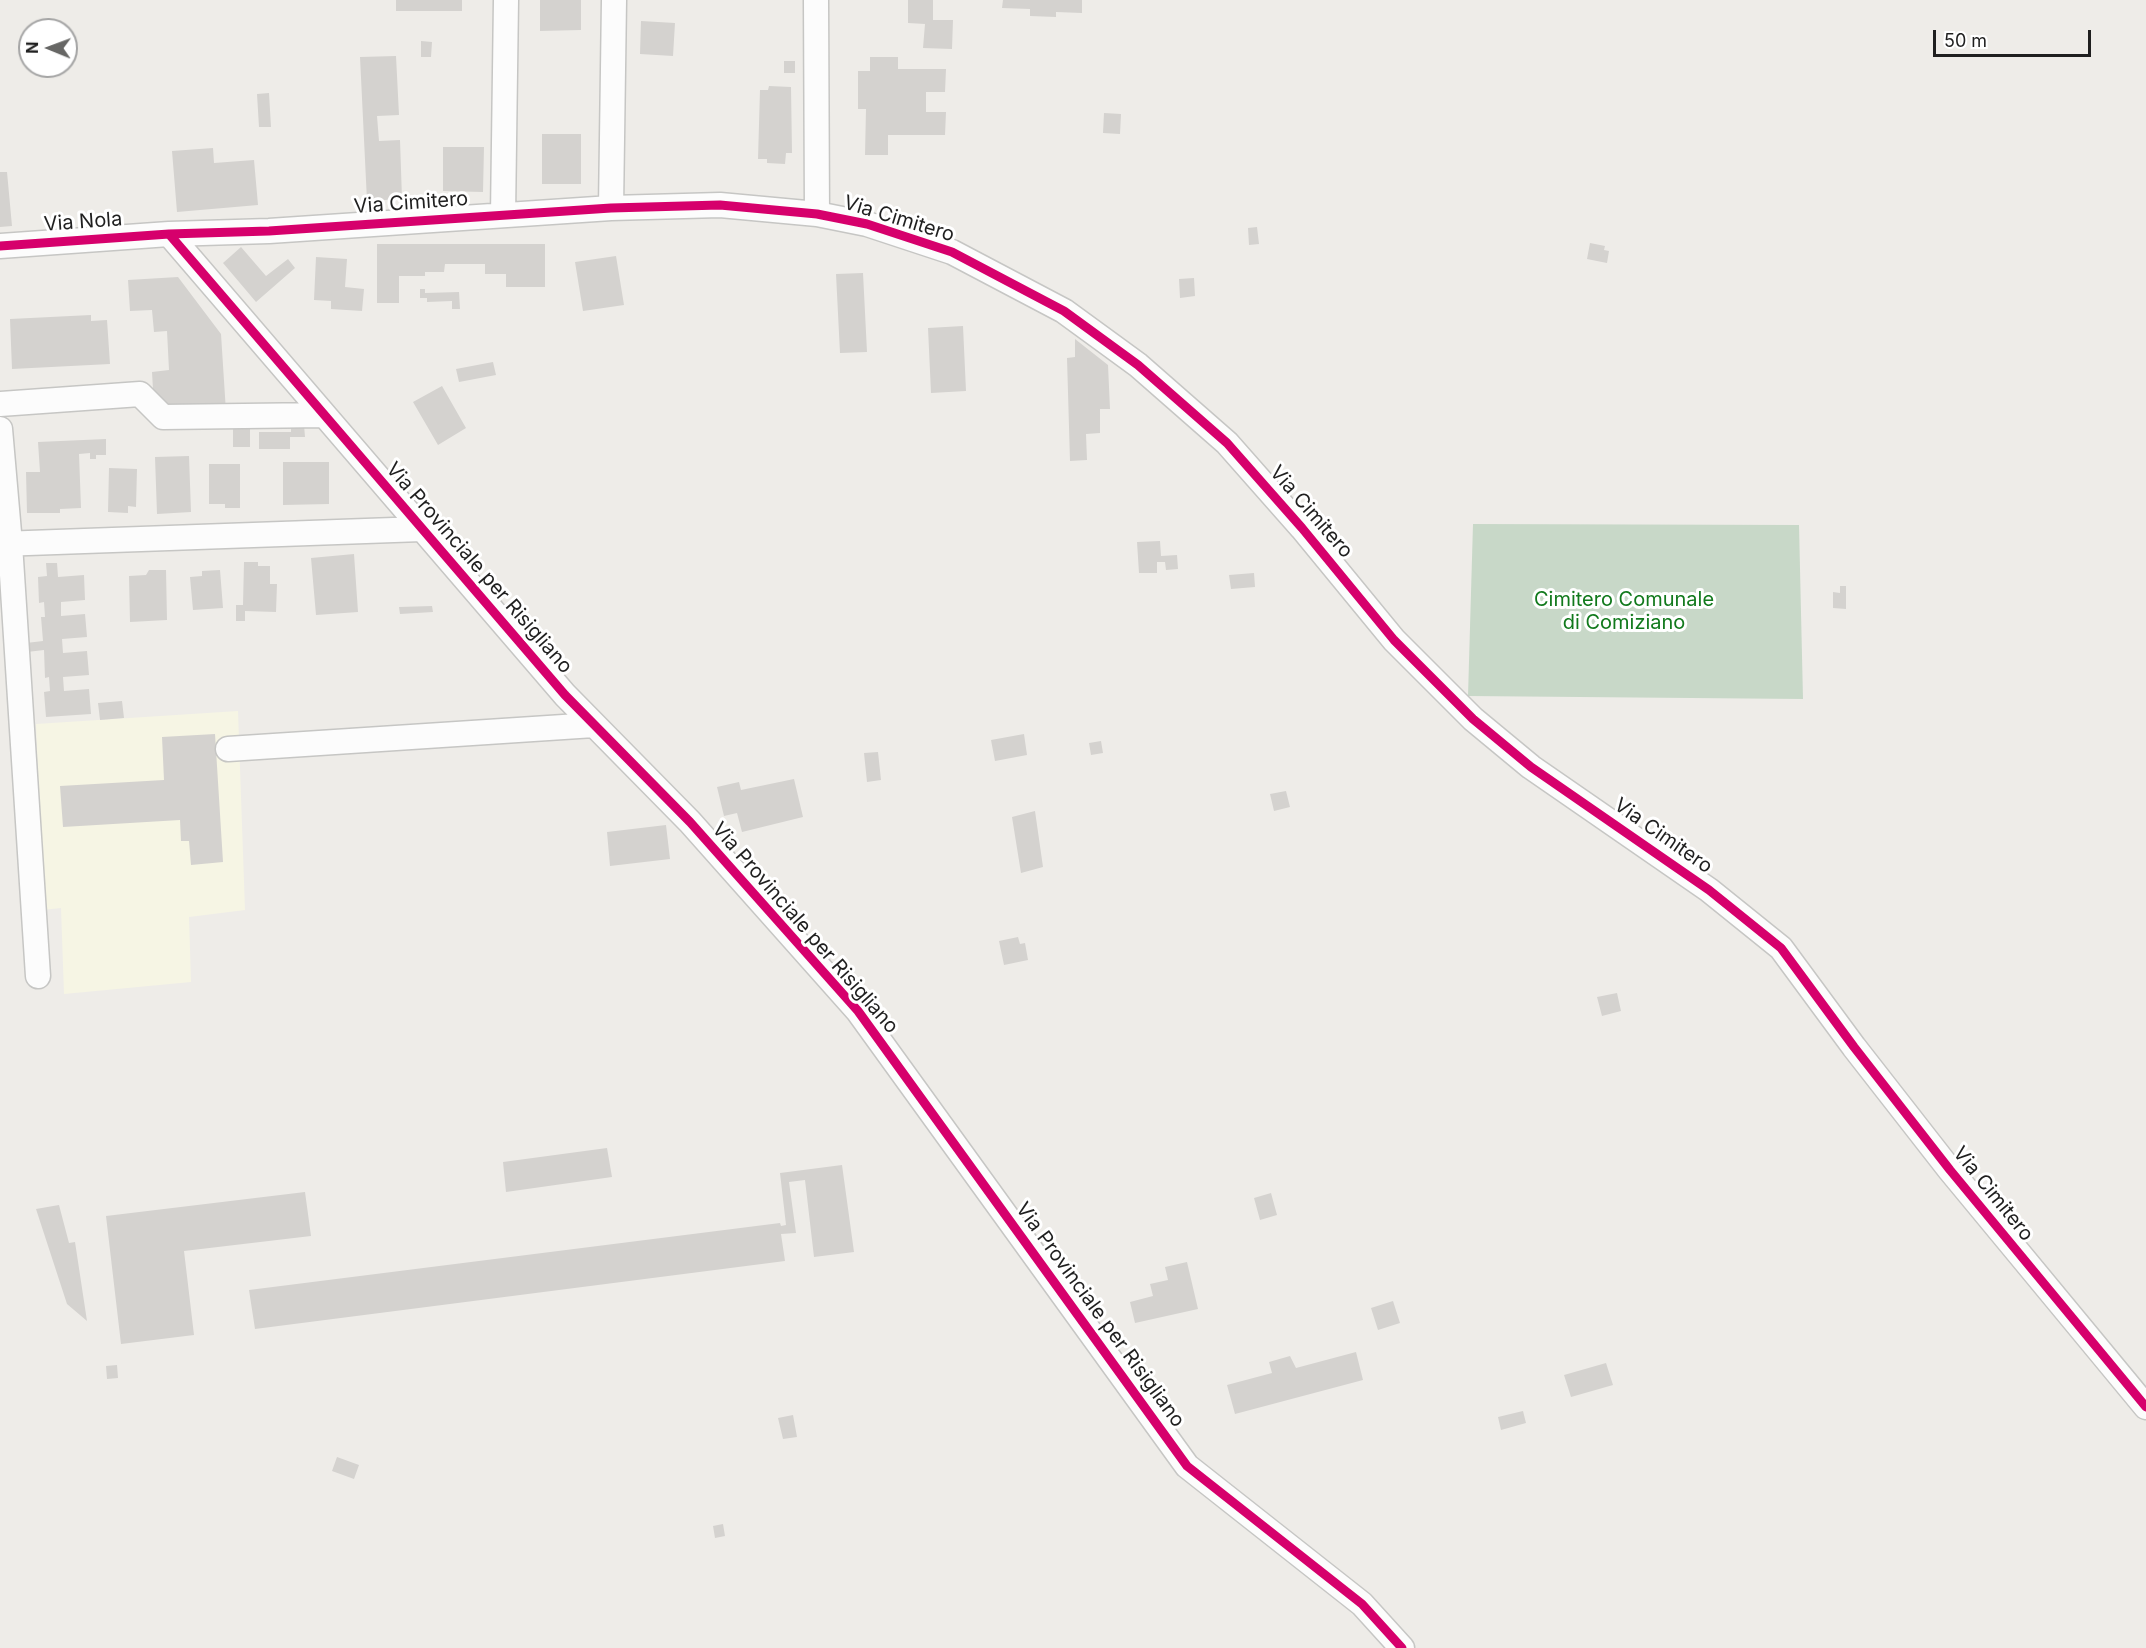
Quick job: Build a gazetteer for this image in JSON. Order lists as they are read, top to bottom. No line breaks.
{"streets":{"street":["Via Cimitero","Via Nola","Via Provinciale per Risigliano"]},"crossings":[["Via Cimitero","Via Nola"],["Via Cimitero","Via Provinciale per Risigliano"],["Via Nola","Via Provinciale per Risigliano"]],"parks":["Cimitero Comunale di Comiziano"],"scale_bar":"50 m","north":"left"}
